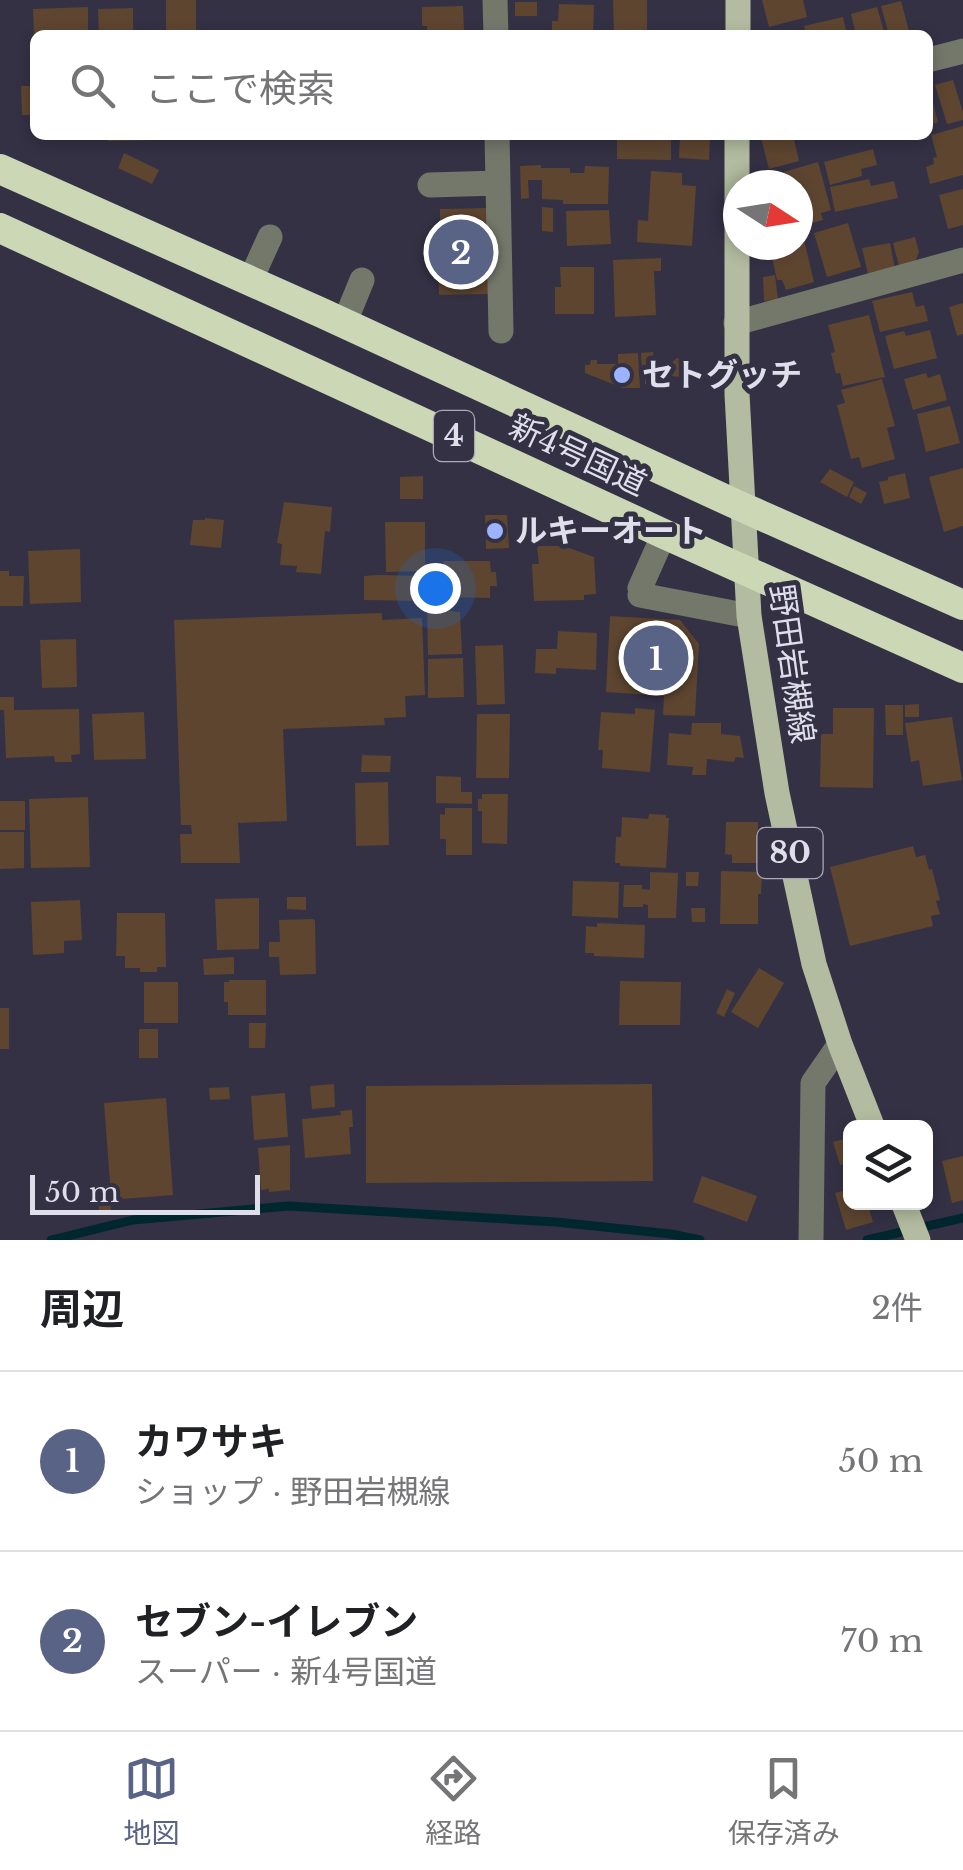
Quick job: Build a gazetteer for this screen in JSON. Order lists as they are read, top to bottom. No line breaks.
{"streets":{"highway":["4","新4号国道"],"main road":["野田岩槻線","80"]},"crossings":[["新4号国道","野田岩槻線"]],"places":["セトグッチ","ルキーオート"],"scale_bar":"50 m","north":"right","page":{"search":"ここで検索","pins":["2","1"],"scale":"50 m","heading":["周辺","2件"],"list":[{"mark":"1","name":"カワサキ","note":"ショップ · 野田岩槻線","value":"50 m"},{"mark":"2","name":"セブン-イレブン","note":"スーパー · 新4号国道","value":"70 m"}],"nav":["地図","経路","保存済み"]}}
